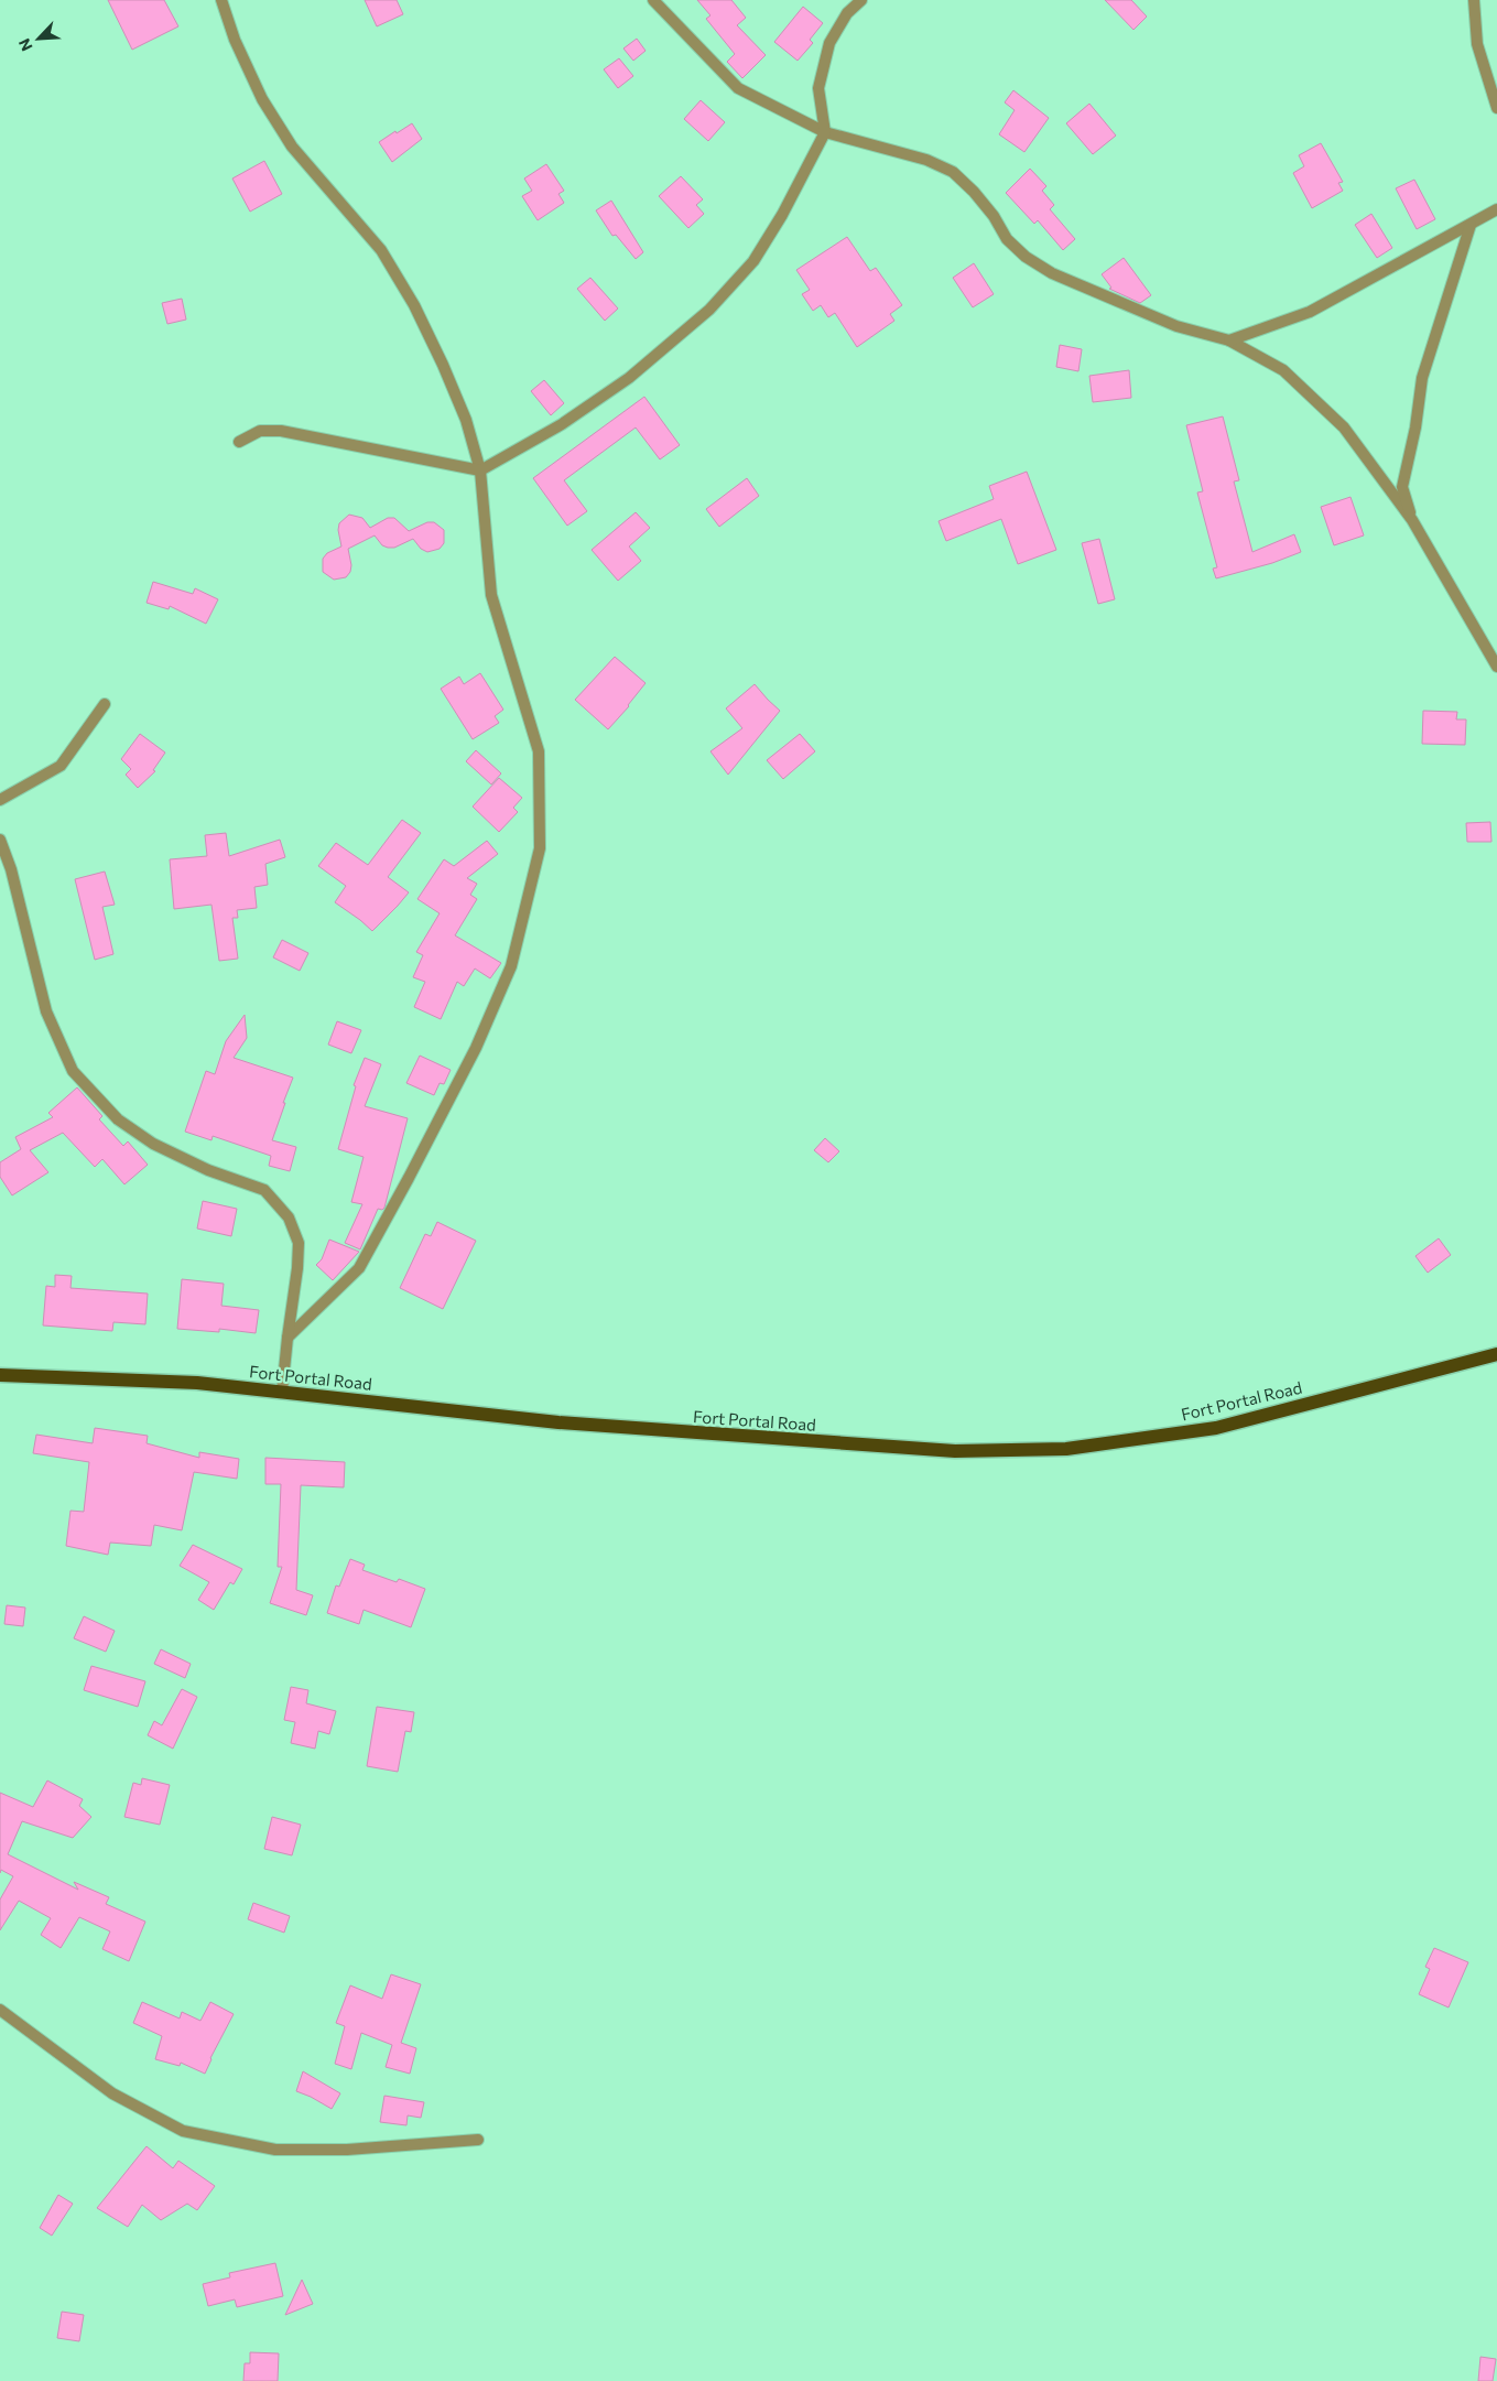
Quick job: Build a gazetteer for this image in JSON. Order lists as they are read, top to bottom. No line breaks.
{"streets":{"main road":["Fort Portal Road"]},"north":"bottom left"}
